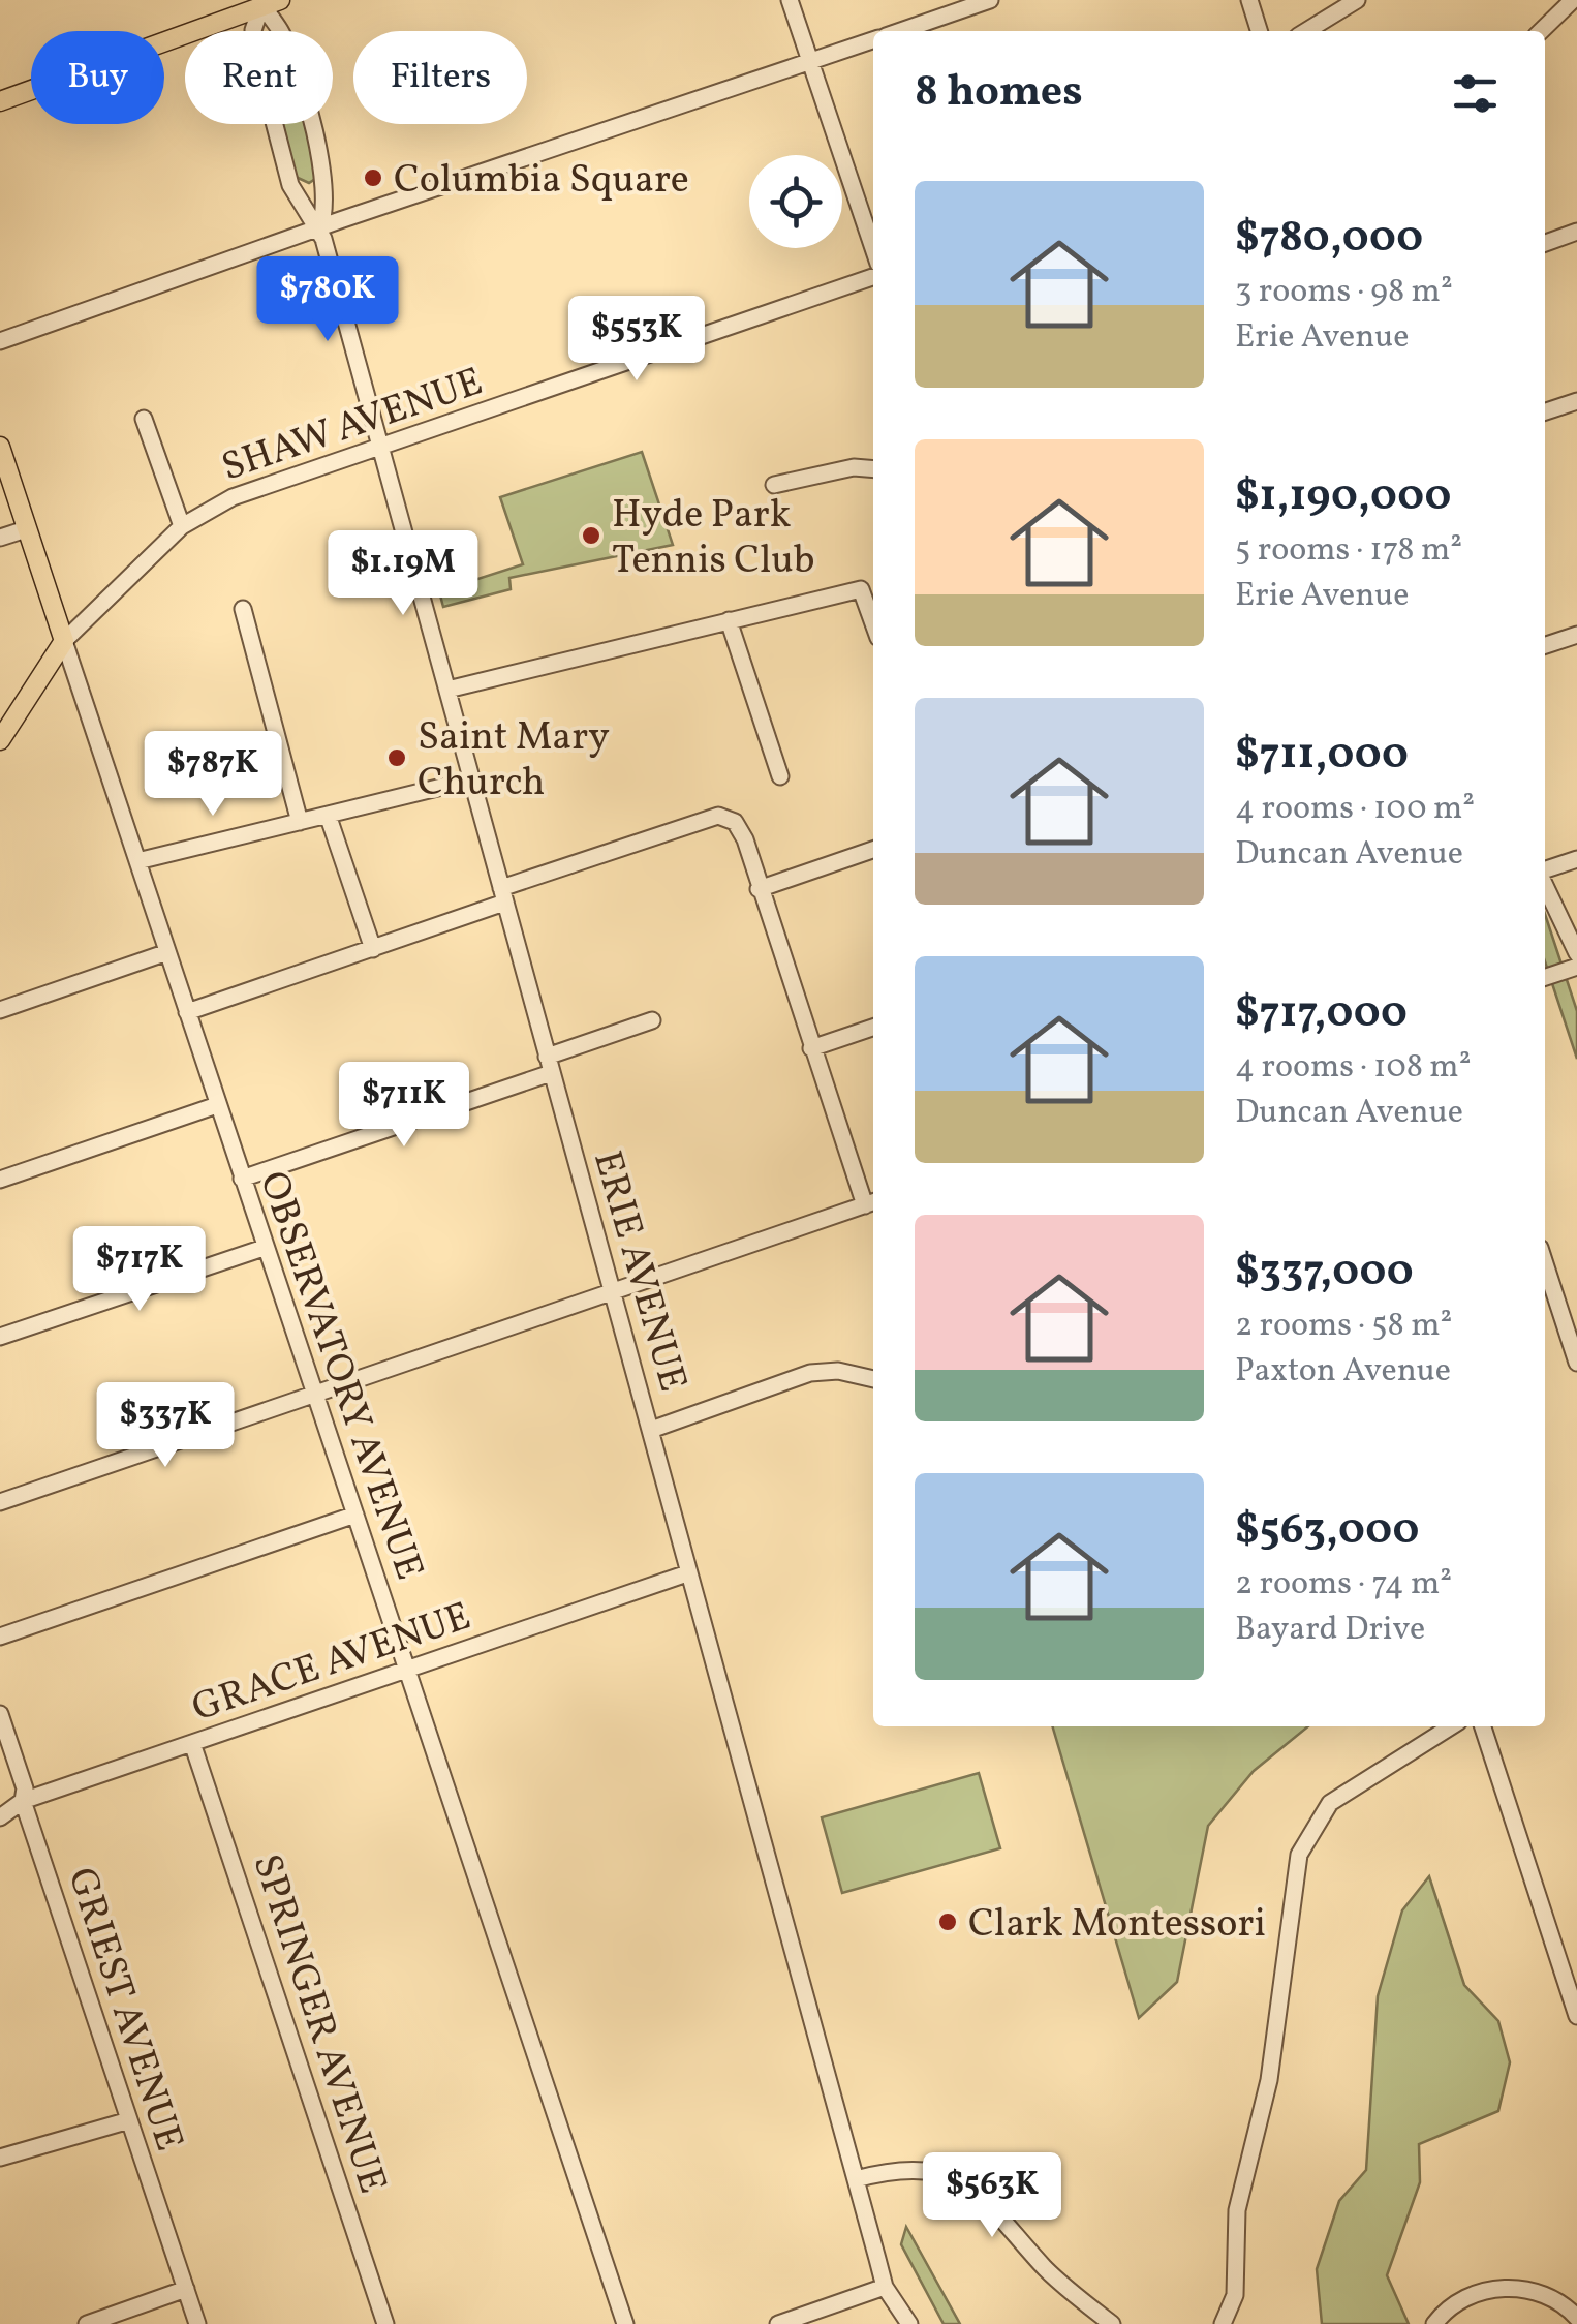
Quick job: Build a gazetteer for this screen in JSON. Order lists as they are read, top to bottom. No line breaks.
{"streets":{"main road":["OBSERVATORY AVENUE"],"street":["SHAW AVENUE","ERIE AVENUE","GRACE AVENUE","GRIEST AVENUE","SPRINGER AVENUE"]},"crossings":[["SHAW AVENUE","ERIE AVENUE"],["SHAW AVENUE","OBSERVATORY AVENUE"],["ERIE AVENUE","GRACE AVENUE"],["OBSERVATORY AVENUE","GRACE AVENUE"],["GRACE AVENUE","GRIEST AVENUE"],["GRACE AVENUE","SPRINGER AVENUE"]],"places":["Columbia Square","Hyde Park Tennis Club","Saint Mary Church","Clark Montessori"],"page":{"chip":["Buy","Rent","Filters"],"heading":"8 homes","list":[{"name":"$780,000","note":"3 rooms · 98 m² · Erie Avenue"},{"name":"$1,190,000","note":"5 rooms · 178 m² · Erie Avenue"},{"name":"$711,000","note":"4 rooms · 100 m² · Duncan Avenue"},{"name":"$717,000","note":"4 rooms · 108 m² · Duncan Avenue"},{"name":"$337,000","note":"2 rooms · 58 m² · Paxton Avenue"},{"name":"$563,000","note":"2 rooms · 74 m² · Bayard Drive"}],"price":["$780K","$553K","$1.19M","$787K","$711K","$717K","$337K","$563K"]}}
